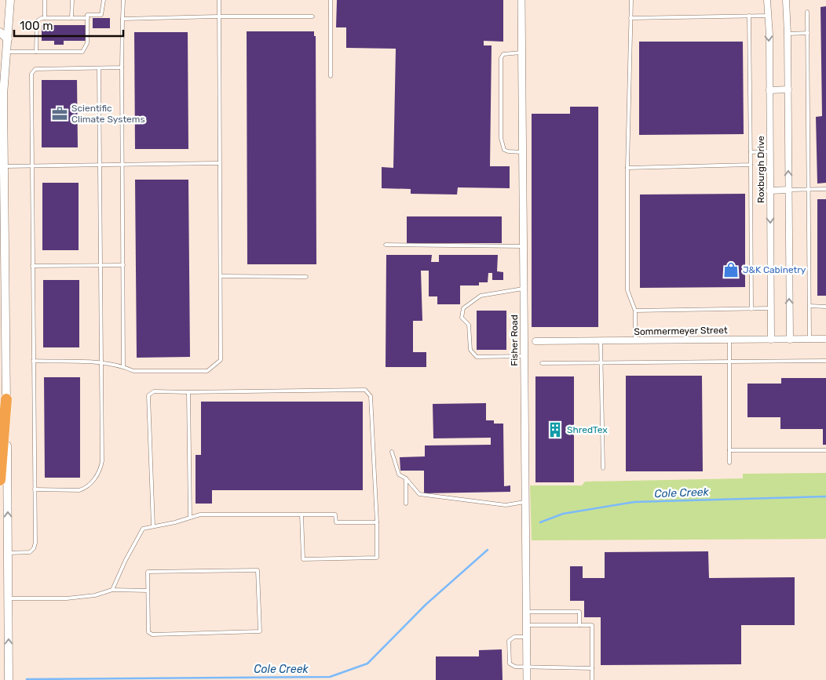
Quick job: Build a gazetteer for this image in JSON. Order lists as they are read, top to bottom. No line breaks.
{"streets":{"street":["Roxburgh Drive","Sommermeyer Street","Fisher Road"]},"crossings":[["Roxburgh Drive","Sommermeyer Street"]],"water":["Cole Creek"],"places":{"office":["Scientific Climate Systems"],"shop":["J&K Cabinetry"],"building":["ShredTex"]},"scale_bar":"100 m"}
